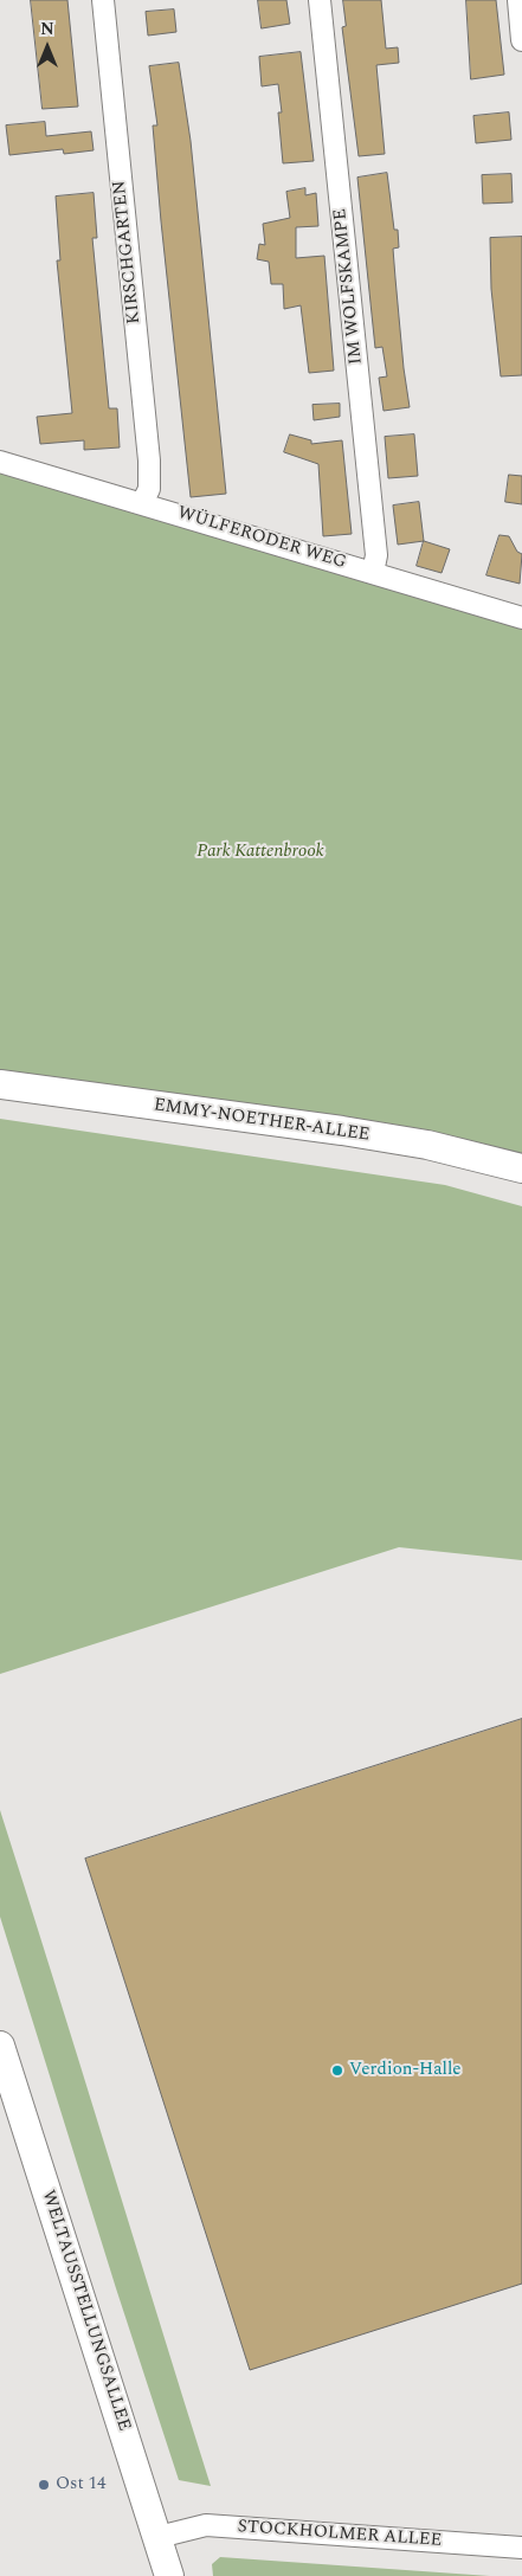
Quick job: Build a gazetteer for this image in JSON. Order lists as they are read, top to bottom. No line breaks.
{"streets":{"main road":["EMMY-NOETHER-ALLEE","WELTAUSSTELLUNGSALLEE"],"street":["KIRSCHGARTEN","IM WOLFSKAMPE","WÜLFERODER WEG","STOCKHOLMER ALLEE"]},"crossings":[["KIRSCHGARTEN","WÜLFERODER WEG"],["IM WOLFSKAMPE","WÜLFERODER WEG"],["WELTAUSSTELLUNGSALLEE","STOCKHOLMER ALLEE"]],"parks":["Park Kattenbrook"],"places":["Verdion-Halle","Ost 14"],"north":"top"}
